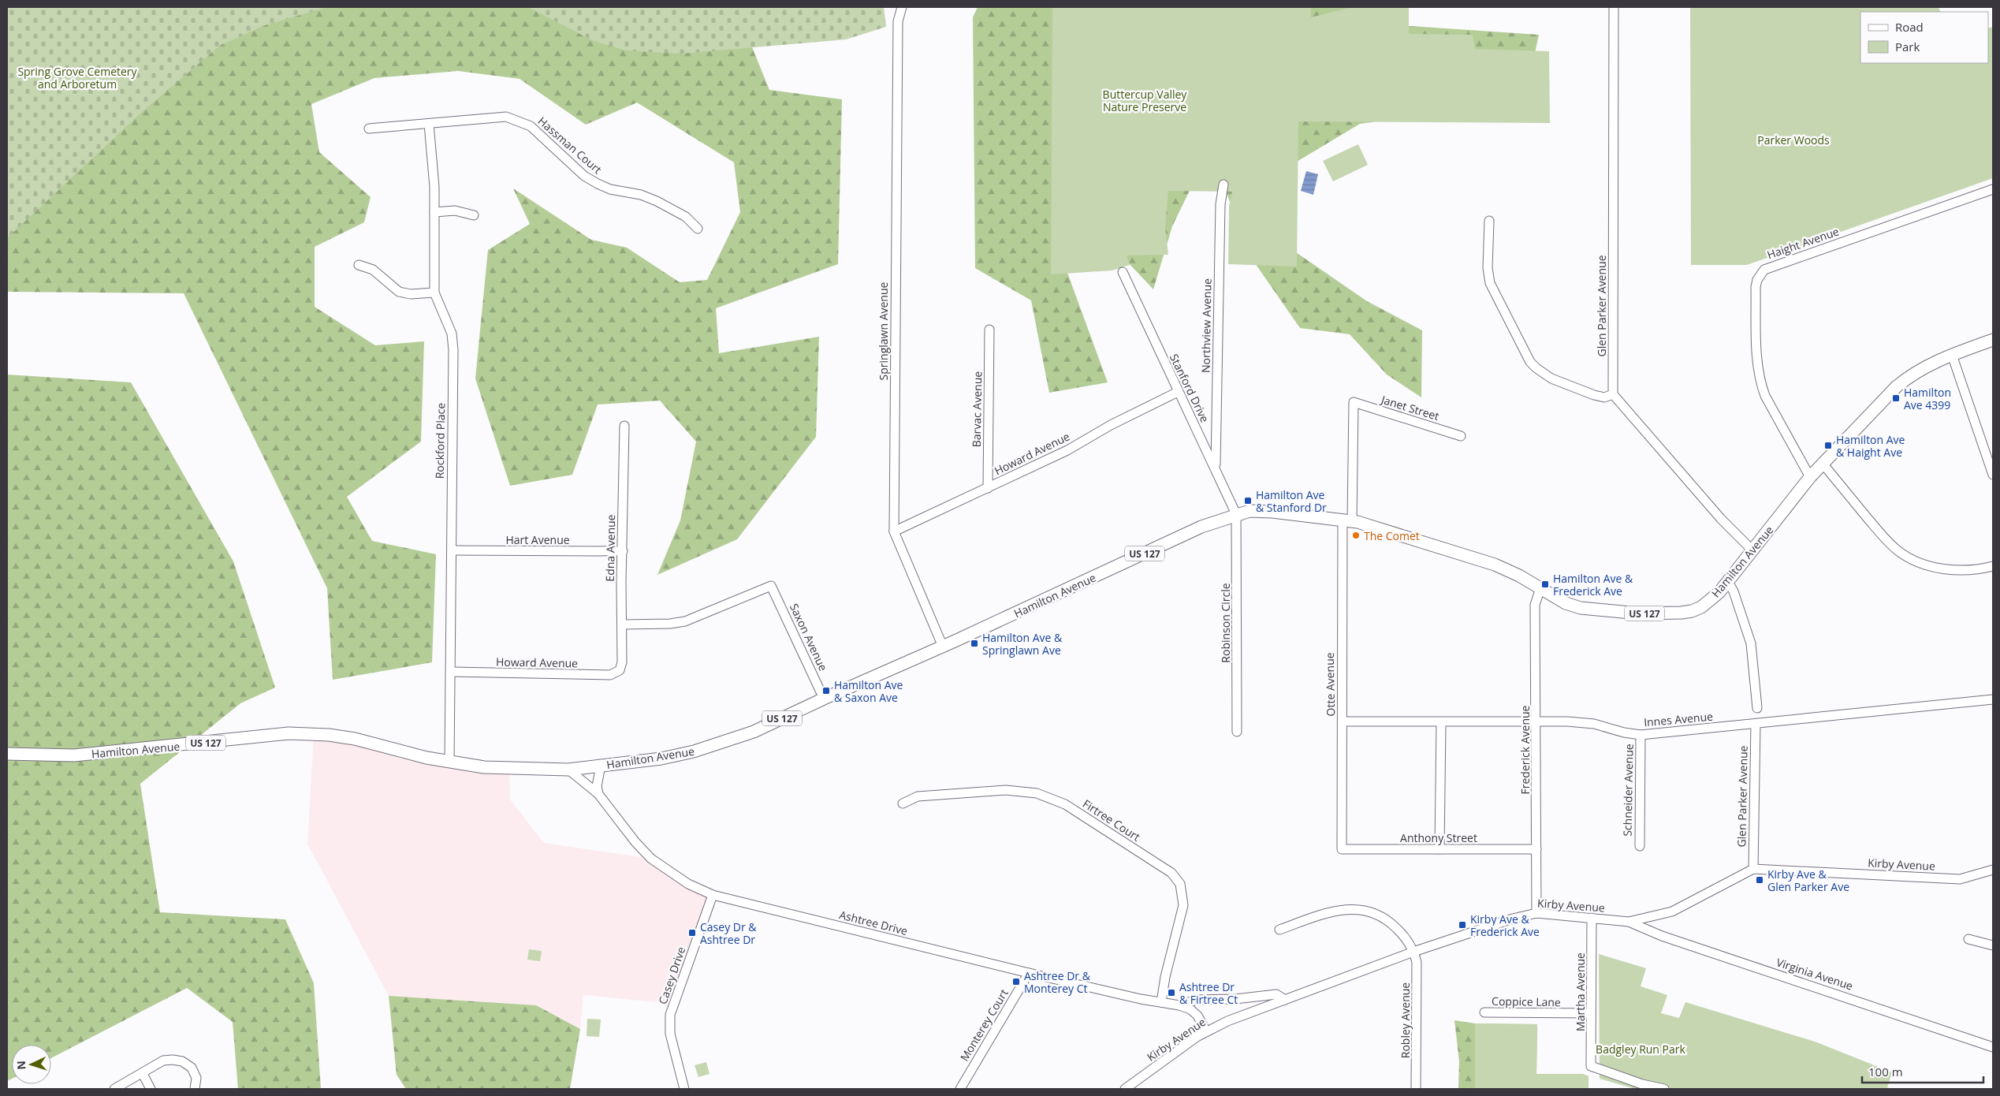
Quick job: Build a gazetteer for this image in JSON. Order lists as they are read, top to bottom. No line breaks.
{"streets":{"main road":["US 127","Hamilton Avenue"],"street":["Hassman Court","Haight Avenue","Glen Parker Avenue","Northview Avenue","Springlawn Avenue","Stanford Drive","Janet Street","Barvac Avenue","Rockford Place","Howard Avenue","Hart Avenue","Edna Avenue","Robinson Circle","Saxon Avenue","Otte Avenue","Innes Avenue","Frederick Avenue","Schneider Avenue","Firtree Court","Anthony Street","Kirby Avenue","Ashtree Drive","Virginia Avenue","Casey Drive","Martha Avenue","Coppice Lane","Robley Avenue","Monterey Court"]},"crossings":[["Hassman Court","Rockford Place"],["Haight Avenue","Hamilton Avenue"],["Glen Parker Avenue","Innes Avenue"],["Glen Parker Avenue","Kirby Avenue"],["Northview Avenue","Stanford Drive"],["Springlawn Avenue","Howard Avenue"],["Springlawn Avenue","Hamilton Avenue"],["Stanford Drive","Howard Avenue"],["Stanford Drive","Hamilton Avenue"],["Stanford Drive","Robinson Circle"],["Janet Street","Otte Avenue"],["Barvac Avenue","Howard Avenue"],["Rockford Place","Howard Avenue"],["Rockford Place","Hart Avenue"],["Rockford Place","Hamilton Avenue"],["Howard Avenue","Edna Avenue"],["Hart Avenue","Edna Avenue"],["Edna Avenue","Saxon Avenue"],["Hamilton Avenue","Robinson Circle"],["Hamilton Avenue","Saxon Avenue"],["Hamilton Avenue","Otte Avenue"],["Hamilton Avenue","Frederick Avenue"],["Hamilton Avenue","Ashtree Drive"],["Otte Avenue","Innes Avenue"],["Otte Avenue","Anthony Street"],["Innes Avenue","Frederick Avenue"],["Innes Avenue","Schneider Avenue"],["Frederick Avenue","Anthony Street"],["Frederick Avenue","Kirby Avenue"],["Firtree Court","Ashtree Drive"],["Kirby Avenue","Ashtree Drive"],["Kirby Avenue","Virginia Avenue"],["Kirby Avenue","Martha Avenue"],["Kirby Avenue","Robley Avenue"],["Ashtree Drive","Casey Drive"],["Ashtree Drive","Monterey Court"],["Martha Avenue","Coppice Lane"]],"parks":["Spring Grove Cemetery and Arboretum","Buttercup Valley Nature Preserve","Parker Woods","Badgley Run Park"],"places":{"transit":["Hamilton Ave 4399","Hamilton Ave & Haight Ave","Hamilton Ave & Stanford Dr","Hamilton Ave & Frederick Ave","Hamilton Ave & Springlawn Ave","Hamilton Ave & Saxon Ave","Kirby Ave & Glen Parker Ave","Kirby Ave & Frederick Ave","Casey Dr & Ashtree Dr","Ashtree Dr & Monterey Ct","Ashtree Dr & Firtree Ct"],"other":["The Comet"]},"legend":["Road","Park"],"scale_bar":"100 m","north":"left"}
